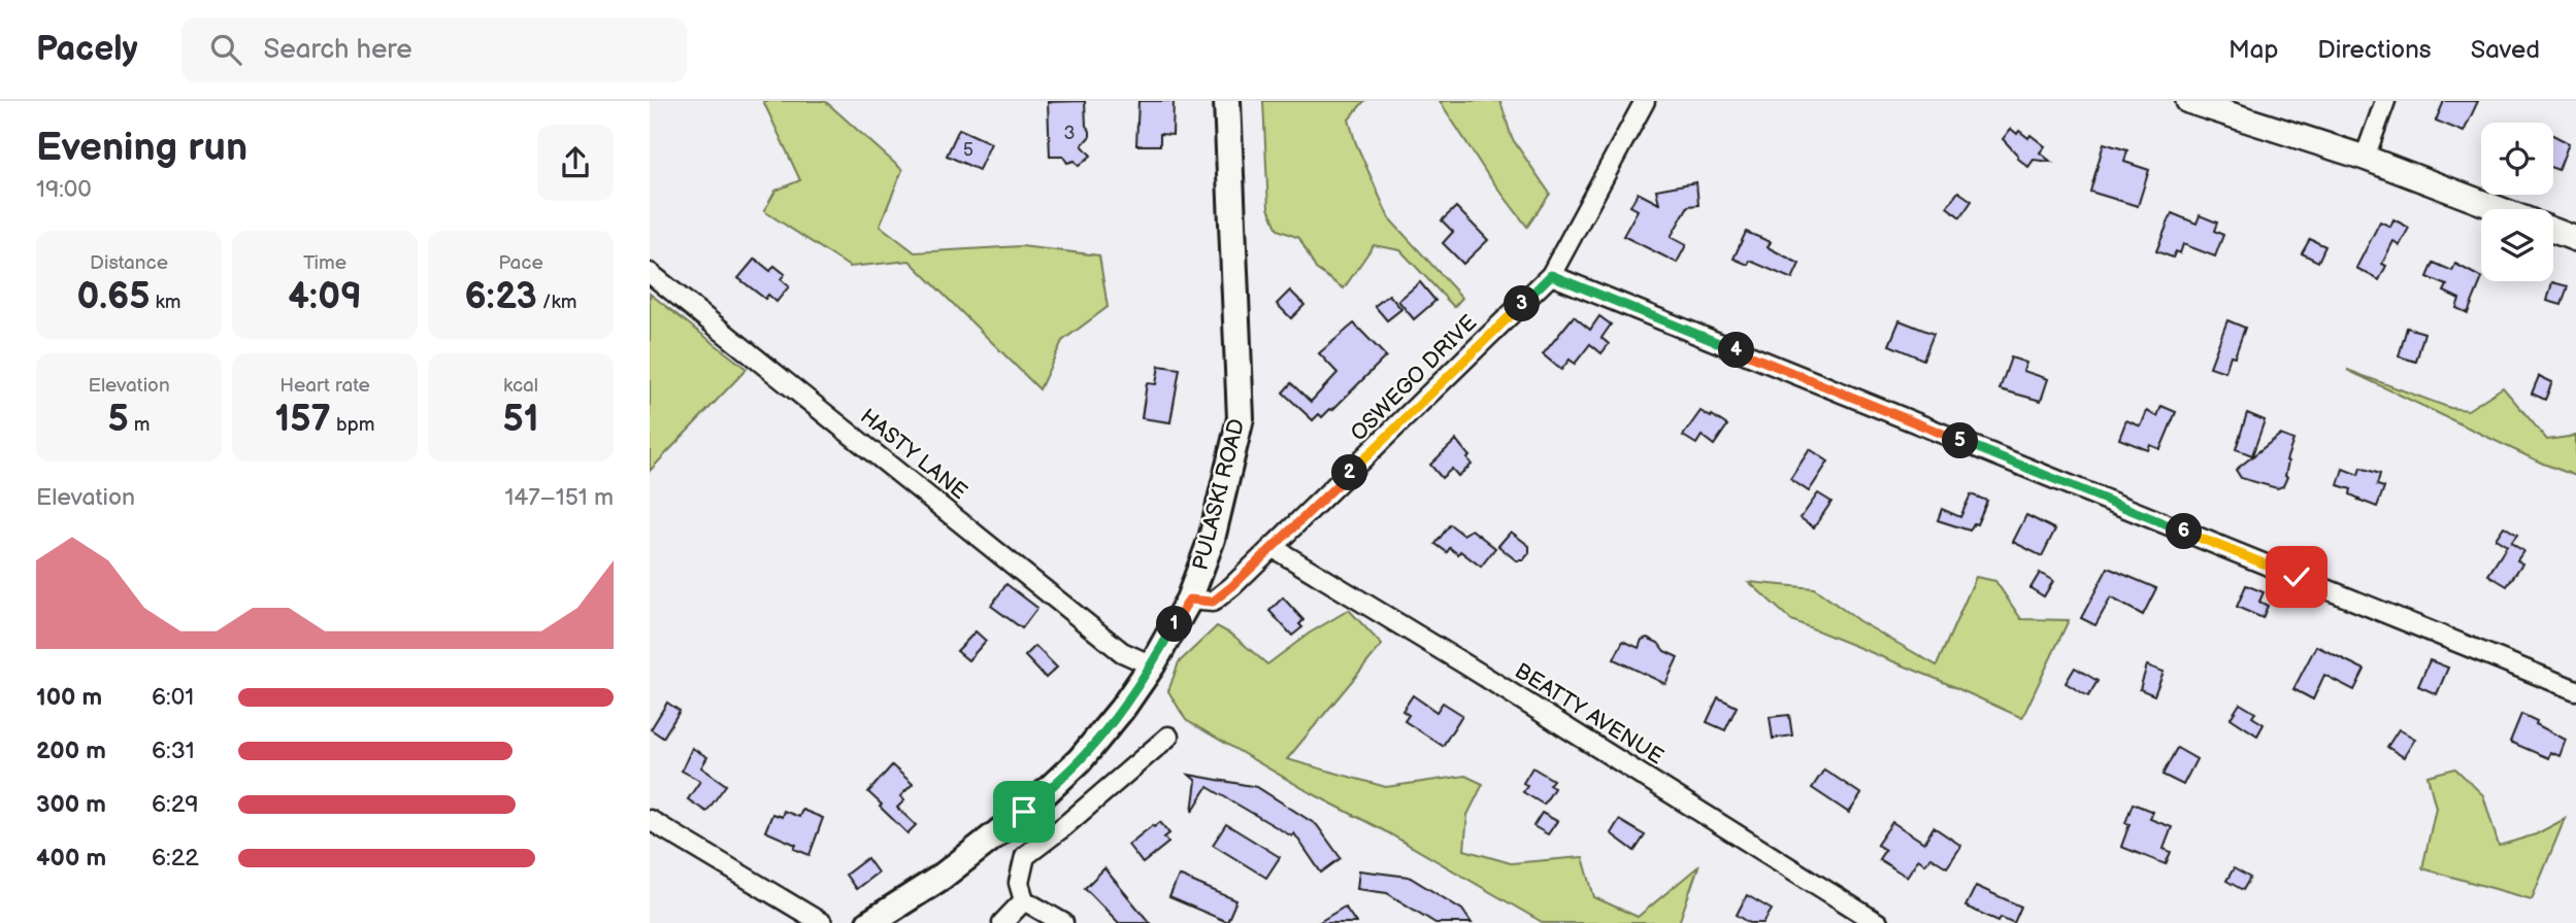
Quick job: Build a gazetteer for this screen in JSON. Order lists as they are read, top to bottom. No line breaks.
{"streets":{"main road":["PULASKI ROAD"],"street":["OSWEGO DRIVE","HASTY LANE","BEATTY AVENUE"]},"crossings":[["OSWEGO DRIVE","PULASKI ROAD"],["OSWEGO DRIVE","BEATTY AVENUE"],["HASTY LANE","PULASKI ROAD"]],"house_numbers":["3","5"],"page":{"header":"Pacely","search":"Search here","nav":["Map","Directions","Saved"],"heading":["Evening run","19:00"],"stats":[["Distance","0.65 km"],["Time","4:09"],["Pace","6:23 /km"],["Elevation","5 m"],["Heart rate","157 bpm"],["kcal","51"]],"pins":["3","4","5","2","6","1"],"chart":["Elevation","147–151 m"],"list":[{"name":"100 m","note":"6:01"},{"name":"200 m","note":"6:31"},{"name":"300 m","note":"6:29"},{"name":"400 m","note":"6:22"}]}}
